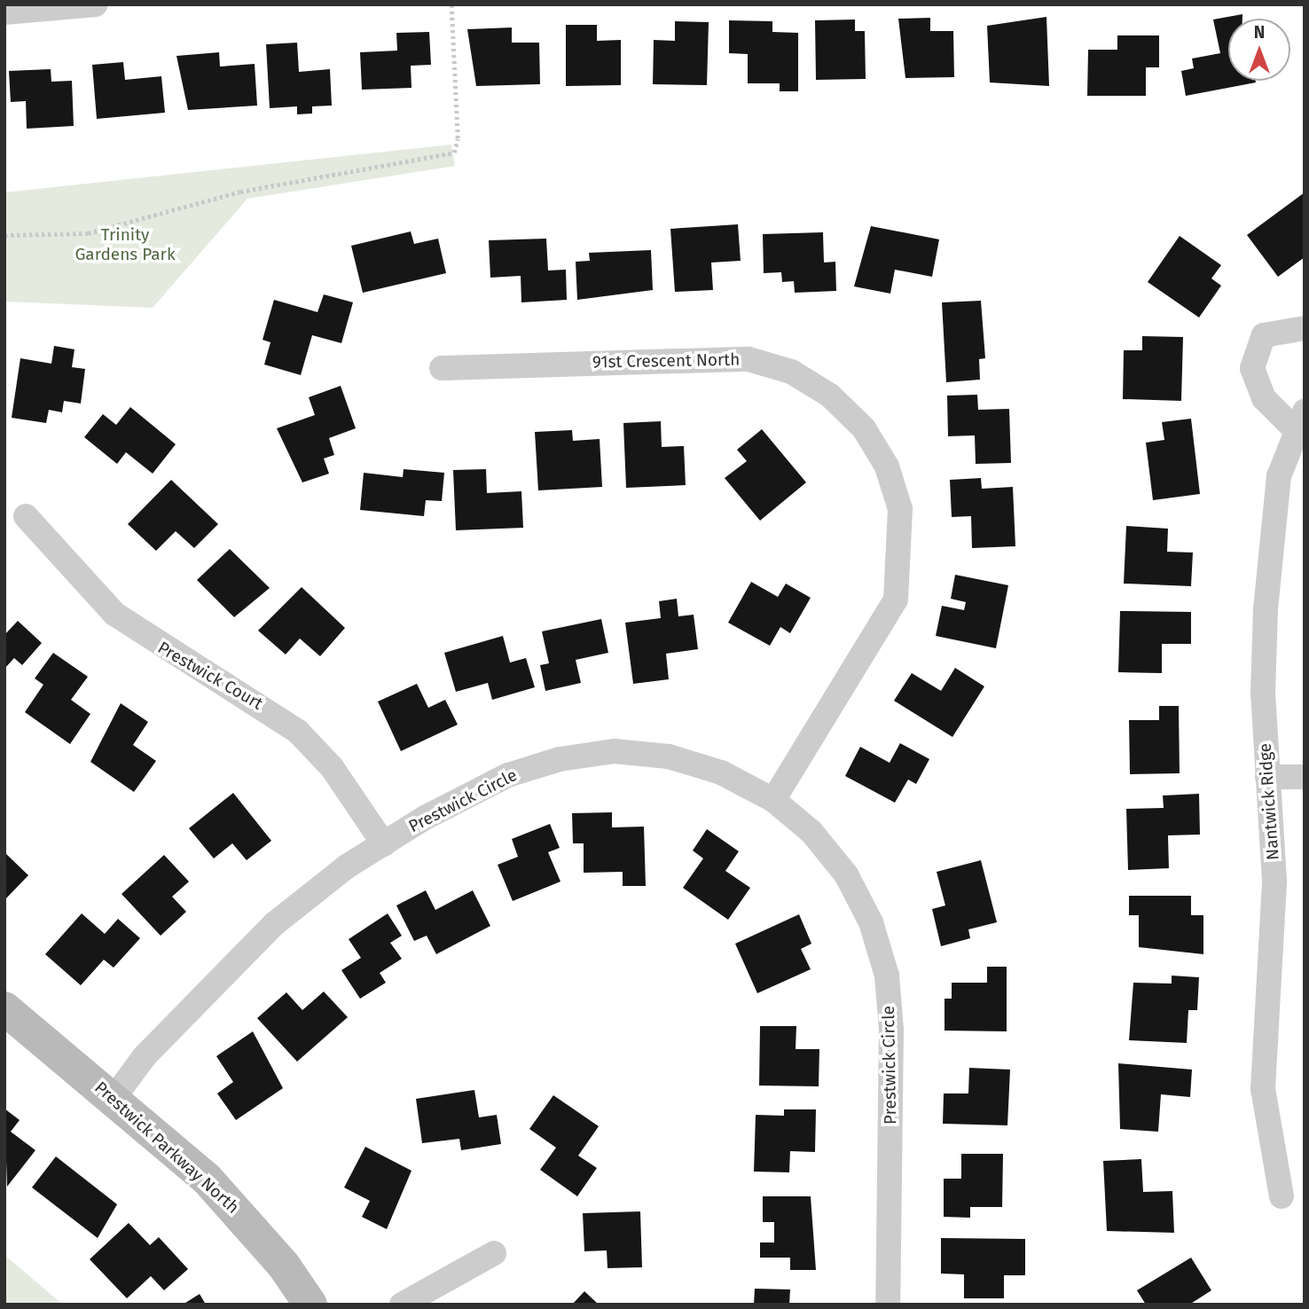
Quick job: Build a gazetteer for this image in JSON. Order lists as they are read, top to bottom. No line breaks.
{"streets":{"street":["91st Crescent North","Prestwick Court","Prestwick Circle","Nantwick Ridge","Prestwick Parkway North"]},"crossings":[["91st Crescent North","Prestwick Circle"],["Prestwick Court","Prestwick Circle"],["Prestwick Circle","Prestwick Parkway North"]],"parks":["Trinity Gardens Park"],"north":"top"}
